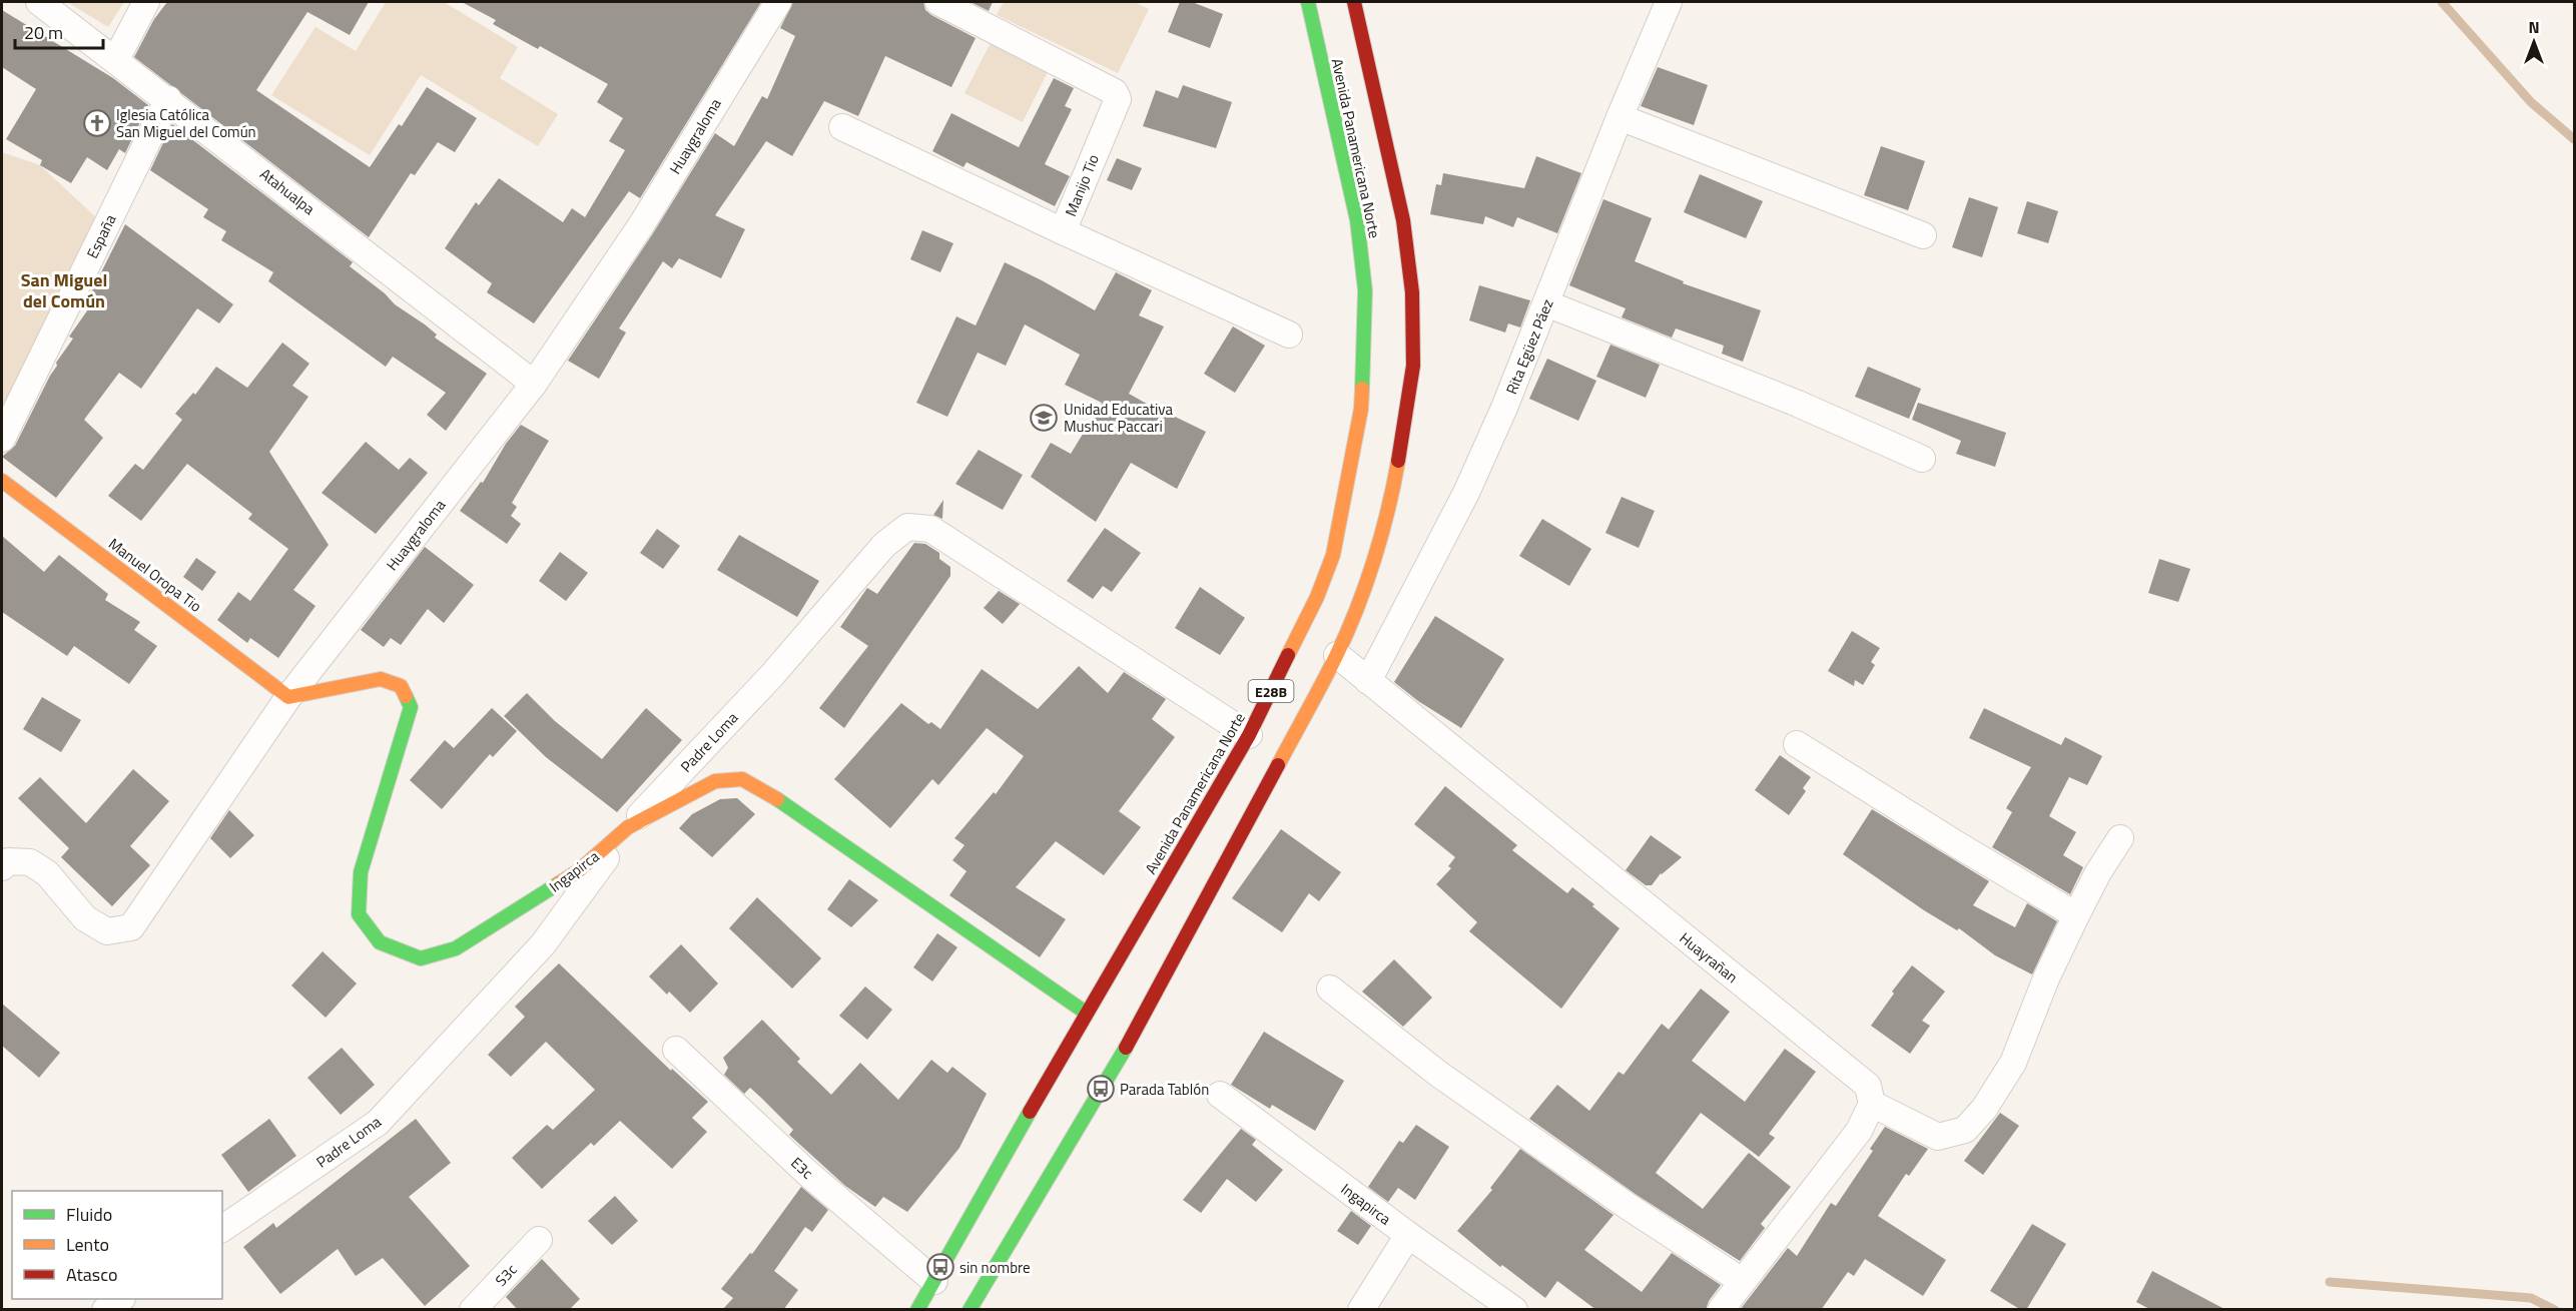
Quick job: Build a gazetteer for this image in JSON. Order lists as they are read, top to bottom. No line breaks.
{"streets":{"main road":["Avenida Panamericana Norte","Manuel Oropa Tio","E28B","Ingapirca"],"street":["Huaygraloma","Manijo Tio","Atahualpa","España","Rita Egüez Páez","Padre Loma","Huayrañan","E3c","S3c"]},"crossings":[["Huaygraloma","Atahualpa"],["Huaygraloma","Manuel Oropa Tio"],["Huaygraloma","Ingapirca"],["Avenida Panamericana Norte","Padre Loma"],["Avenida Panamericana Norte","Ingapirca"],["Avenida Panamericana Norte","Huayrañan"],["Avenida Panamericana Norte","E3c"],["Atahualpa","España"],["Rita Egüez Páez","Huayrañan"],["Manuel Oropa Tio","Ingapirca"],["Padre Loma","Ingapirca"]],"districts":["San Miguel del Común"],"places":{"church":["Iglesia Católica San Miguel del Común"],"school or university":["Unidad Educativa Mushuc Paccari"],"bus stop":["Parada Tablón","sin nombre"]},"legend":["Fluido","Lento","Atasco"],"scale_bar":"20 m","north":"top"}
